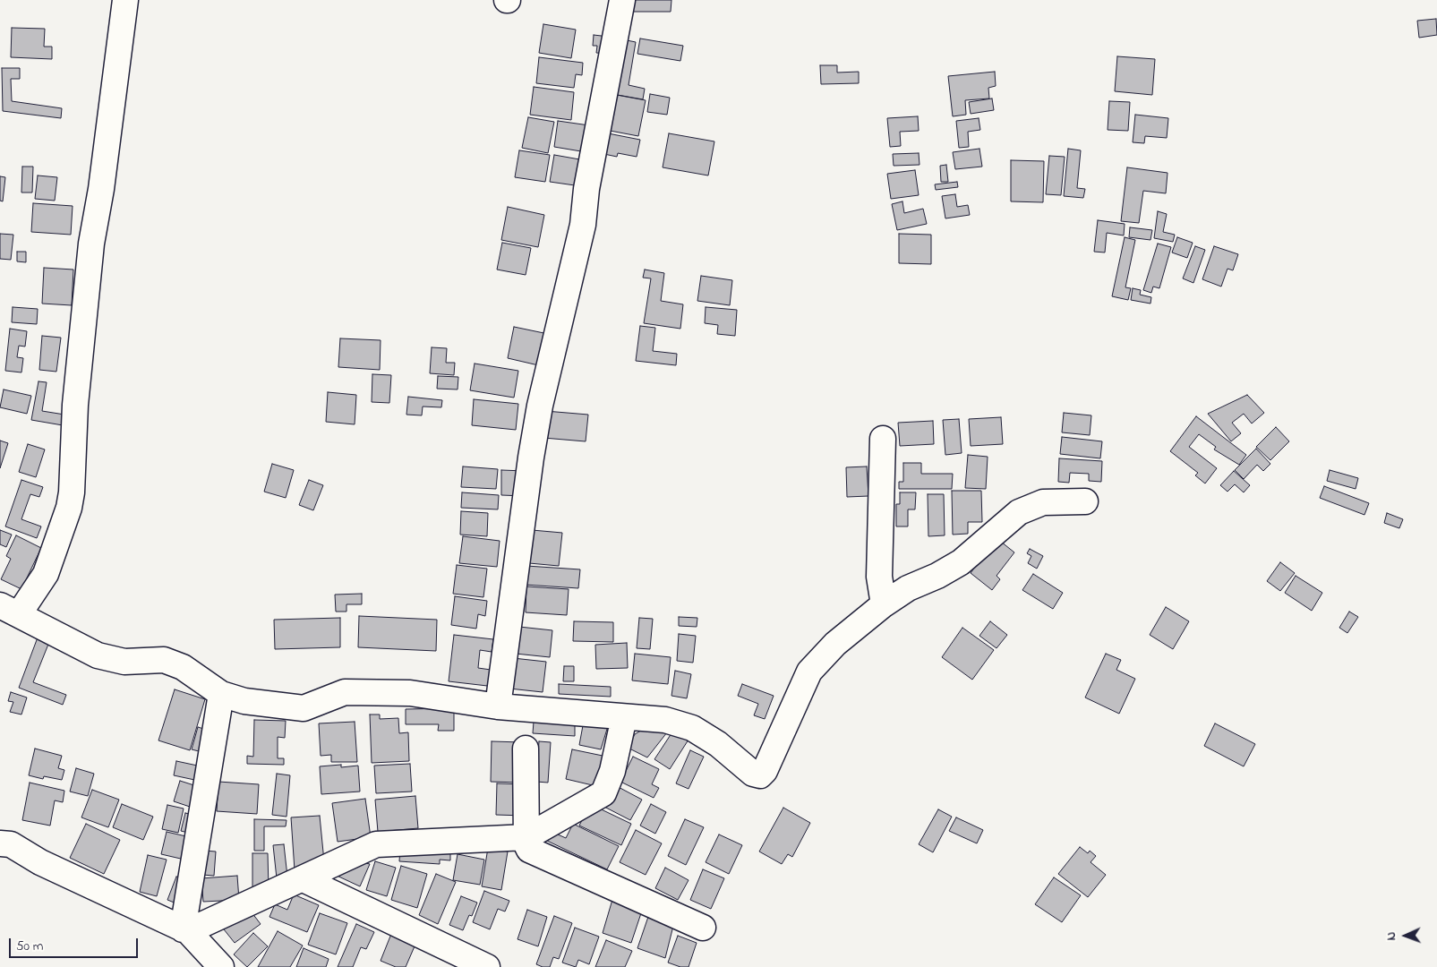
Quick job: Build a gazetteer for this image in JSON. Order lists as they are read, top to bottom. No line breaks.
{"scale_bar":"50 m","north":"left"}
